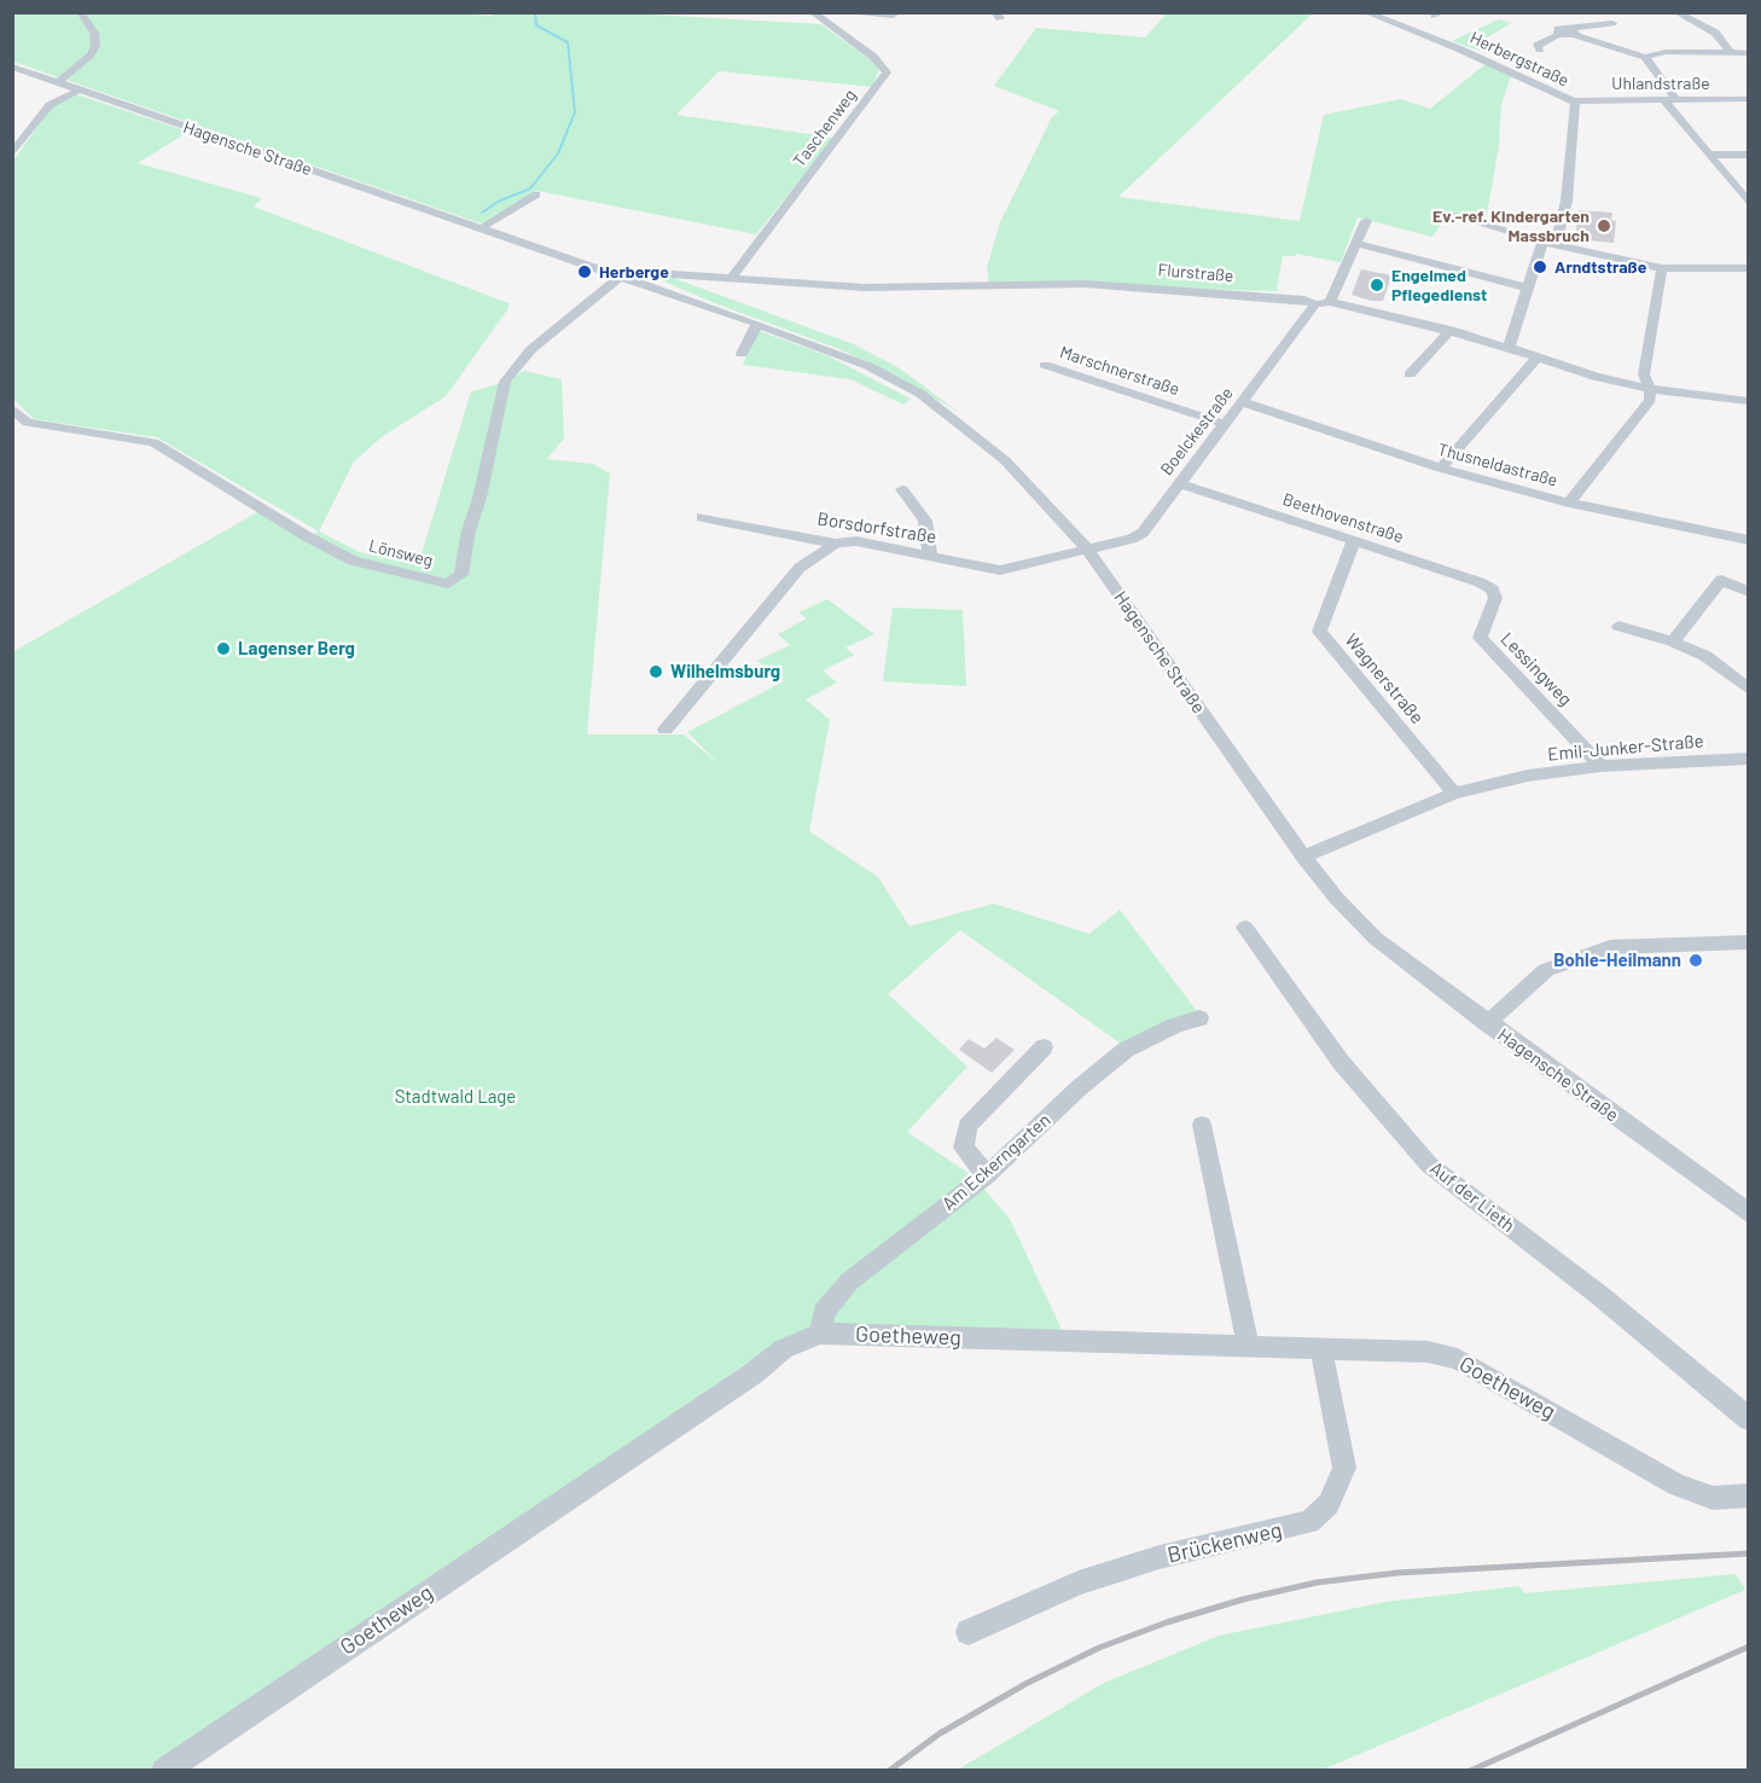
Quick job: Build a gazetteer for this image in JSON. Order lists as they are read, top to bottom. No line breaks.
{"streets":{"street":["Herbergstraße","Uhlandstraße","Taschenweg","Hagensche Straße","Flurstraße","Marschnerstraße","Boelckestraße","Thusneldastraße","Beethovenstraße","Borsdorfstraße","Lönsweg","Lessingweg","Wagnerstraße","Emil-Junker-Straße","Am Eckerngarten","Auf der Lieth","Goetheweg","Brückenweg"]},"crossings":[["Herbergstraße","Uhlandstraße"],["Taschenweg","Flurstraße"],["Hagensche Straße","Flurstraße"],["Hagensche Straße","Boelckestraße"],["Hagensche Straße","Borsdorfstraße"],["Hagensche Straße","Lönsweg"],["Hagensche Straße","Emil-Junker-Straße"],["Flurstraße","Boelckestraße"],["Flurstraße","Lönsweg"],["Marschnerstraße","Boelckestraße"],["Boelckestraße","Thusneldastraße"],["Boelckestraße","Beethovenstraße"],["Boelckestraße","Borsdorfstraße"],["Beethovenstraße","Lessingweg"],["Beethovenstraße","Wagnerstraße"],["Lessingweg","Emil-Junker-Straße"],["Wagnerstraße","Emil-Junker-Straße"],["Am Eckerngarten","Goetheweg"],["Goetheweg","Brückenweg"]],"parks":["Stadtwald Lage"],"places":["Ev.-ref. Kindergarten Massbruch","Arndtstraße","Herberge","Engelmed Pflegedienst","Lagenser Berg","Wilhelmsburg","Bohle-Heilmann"]}
